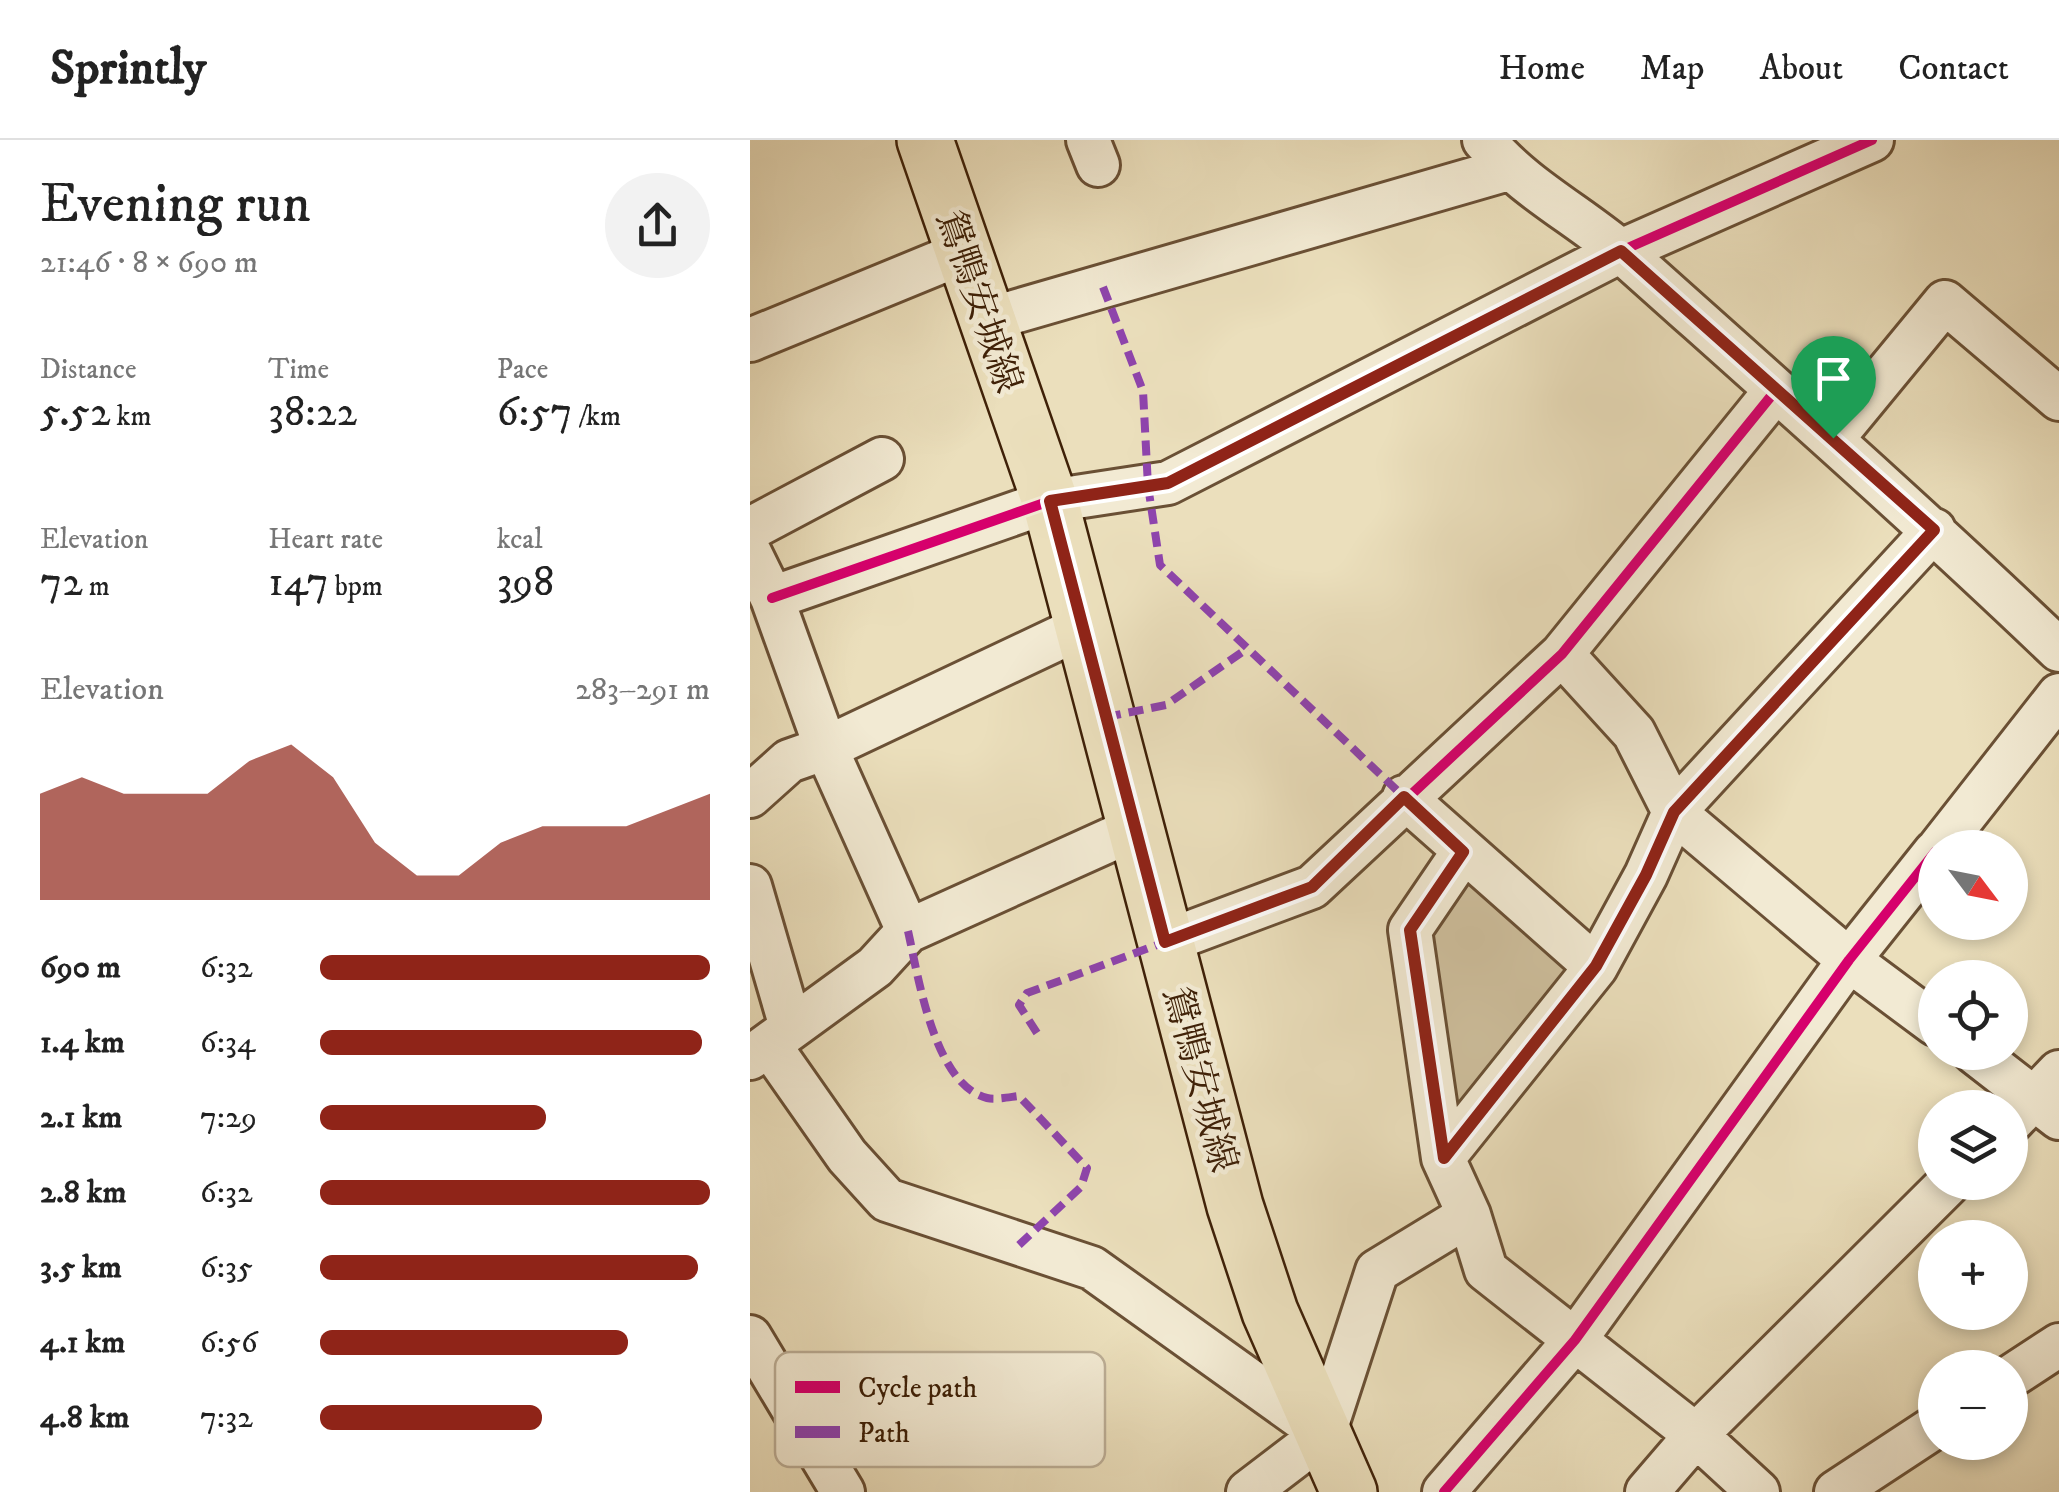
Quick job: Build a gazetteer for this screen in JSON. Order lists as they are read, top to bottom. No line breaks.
{"streets":{"main road":["鴛鴨安城線"]},"legend":["Cycle path","Path"],"north":"bottom right","page":{"header":"Sprintly","nav":["Home","Map","About","Contact"],"heading":["Evening run","21:46 · 8 × 690 m"],"stats":[["Distance","5.52 km"],["Time","38:22"],["Pace","6:57 /km"],["Elevation","72 m"],["Heart rate","147 bpm"],["kcal","398"]],"chart":["Elevation","283–291 m"],"map_buttons":["+","−"],"list":[{"name":"690 m","note":"6:32"},{"name":"1.4 km","note":"6:34"},{"name":"2.1 km","note":"7:29"},{"name":"2.8 km","note":"6:32"},{"name":"3.5 km","note":"6:35"},{"name":"4.1 km","note":"6:56"},{"name":"4.8 km","note":"7:32"}]}}
